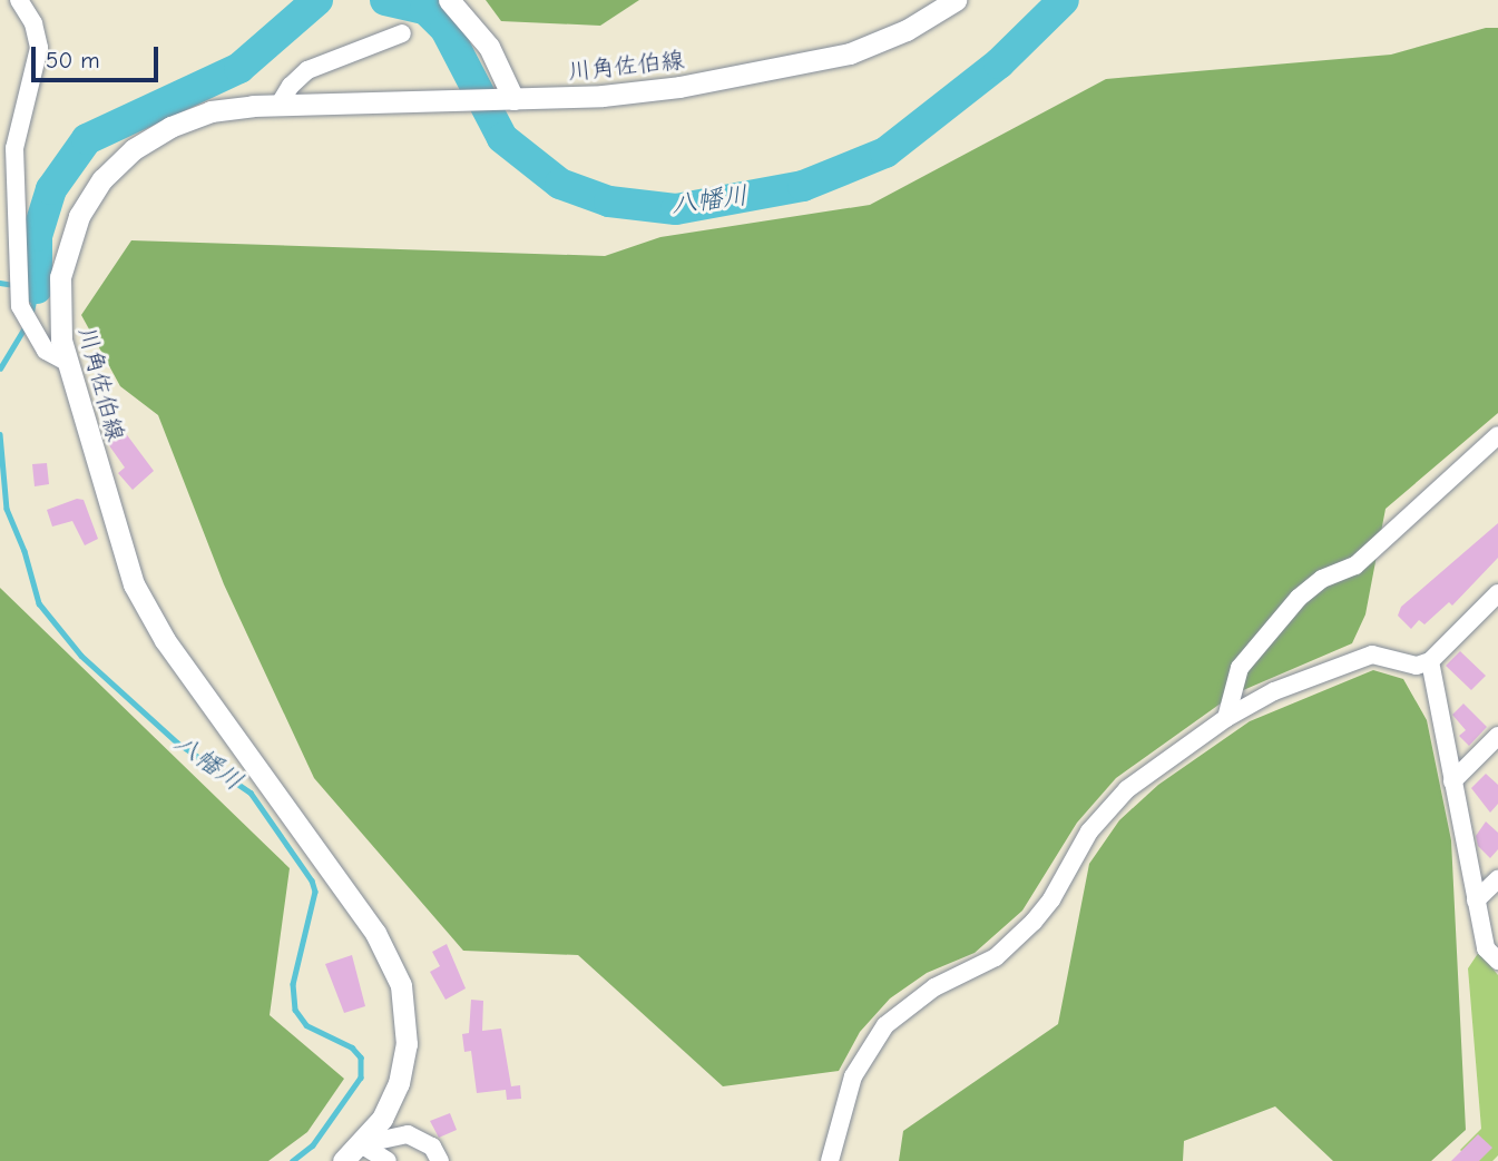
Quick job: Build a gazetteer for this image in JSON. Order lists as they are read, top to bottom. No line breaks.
{"streets":{"main road":["川角佐伯線"]},"water":["八幡川"],"scale_bar":"50 m"}
